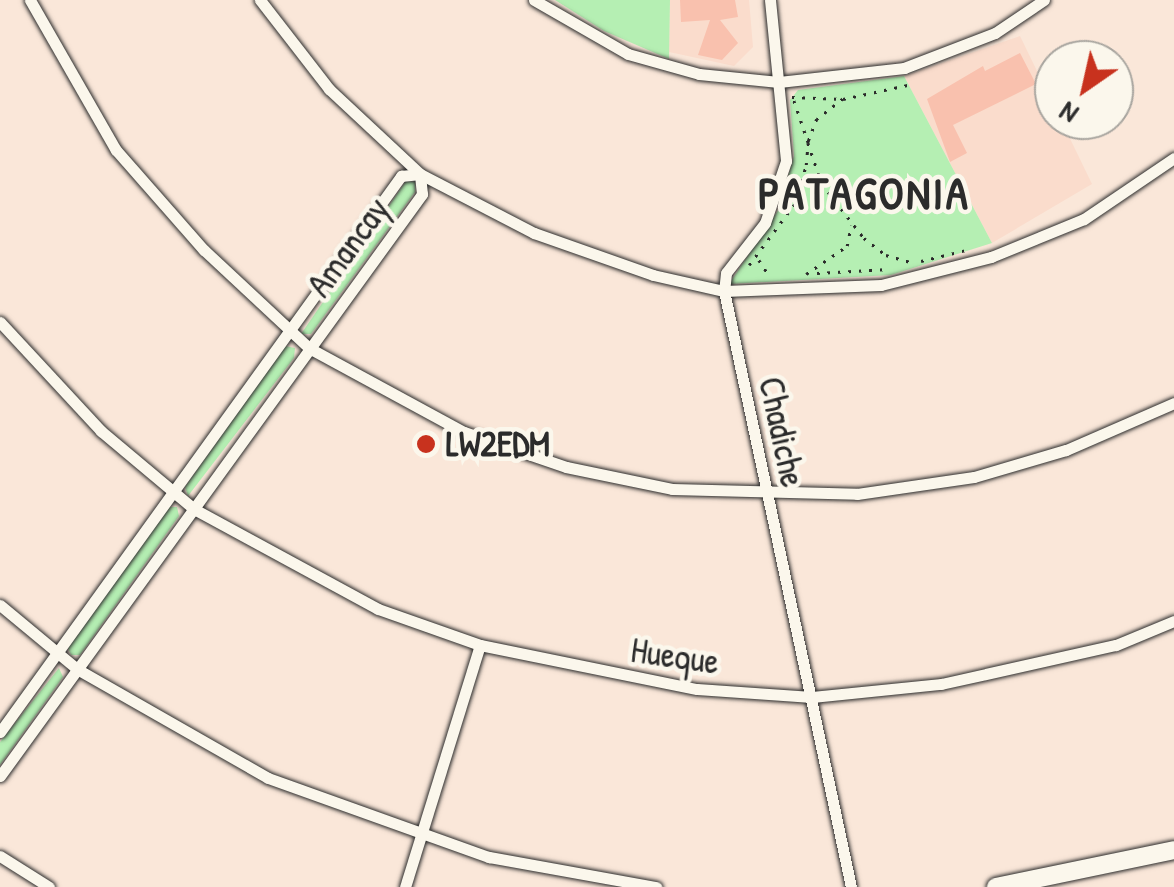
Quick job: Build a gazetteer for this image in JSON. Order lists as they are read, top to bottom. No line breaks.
{"streets":{"street":["Amancay","Chadiche","Hueque"]},"crossings":[["Amancay","Hueque"],["Chadiche","Hueque"]],"districts":["PATAGONIA"],"places":["LW2EDM"],"north":"bottom left"}
